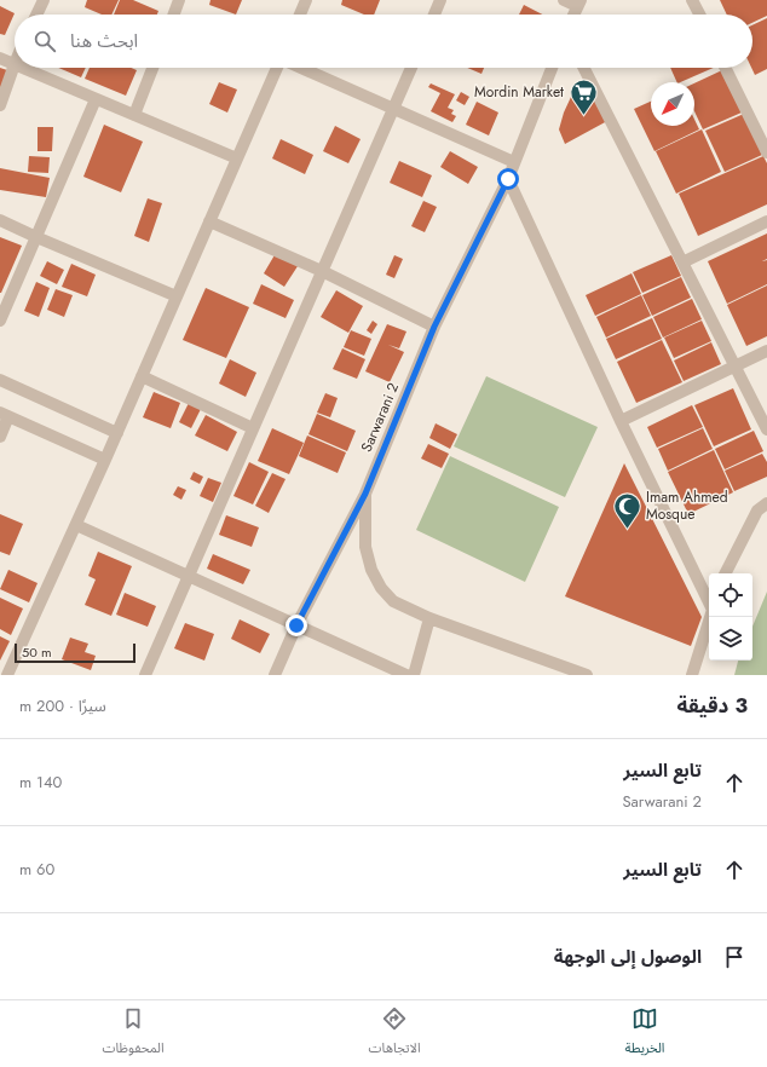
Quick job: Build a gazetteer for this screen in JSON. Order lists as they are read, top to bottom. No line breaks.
{"streets":{"street":["Sarwarani 2"]},"places":{"supermarket":["Mordin Market"],"mosque":["Imam Ahmed Mosque"]},"scale_bar":"50 m","north":"bottom left","page":{"search":"ابحث هنا","scale":"50 m","heading":["3 دقيقة","سيرًا · 200 m"],"list":[["تابع السير","Sarwarani 2","140 m"],["تابع السير","60 m"],"الوصول إلى الوجهة"],"nav":["الخريطة","الاتجاهات","المحفوظات"]}}
